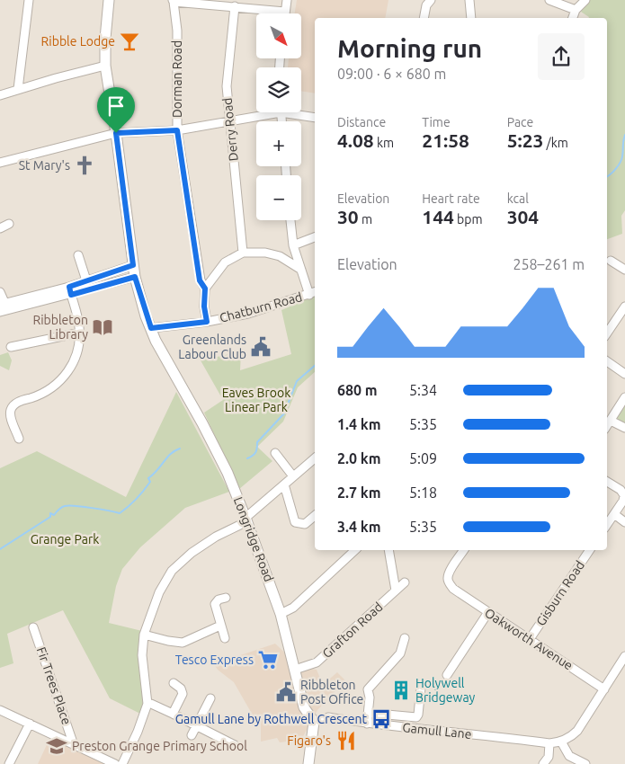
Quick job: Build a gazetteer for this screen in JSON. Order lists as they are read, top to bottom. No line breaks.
{"streets":{"main road":["Longridge Road"],"street":["Dorman Road","Derry Road","Chatburn Road","Gisburn Road","Grafton Road","Oakworth Avenue","Fir Trees Place","Gamull Lane"]},"crossings":[["Dorman Road","Chatburn Road"],["Chatburn Road","Longridge Road"],["Longridge Road","Grafton Road"],["Longridge Road","Gamull Lane"],["Gisburn Road","Oakworth Avenue"]],"parks":["Eaves Brook Linear Park","Grange Park"],"places":{"bar":["Ribble Lodge"],"church":["St Mary's"],"library":["Ribbleton Library"],"public building":["Greenlands Labour Club","Ribbleton Post Office"],"supermarket":["Tesco Express"],"building":["Holywell Bridgeway"],"bus stop":["Gamull Lane by Rothwell Crescent"],"restaurant":["Figaro's"],"school or university":["Preston Grange Primary School"]},"north":"bottom right","page":{"map_buttons":["+","−"],"heading":["Morning run","09:00 · 6 × 680 m"],"stats":[["Distance","4.08 km"],["Time","21:58"],["Pace","5:23 /km"],["Elevation","30 m"],["Heart rate","144 bpm"],["kcal","304"]],"chart":["Elevation","258–261 m"],"list":[{"name":"680 m","note":"5:34"},{"name":"1.4 km","note":"5:35"},{"name":"2.0 km","note":"5:09"},{"name":"2.7 km","note":"5:18"},{"name":"3.4 km","note":"5:35"}]}}
